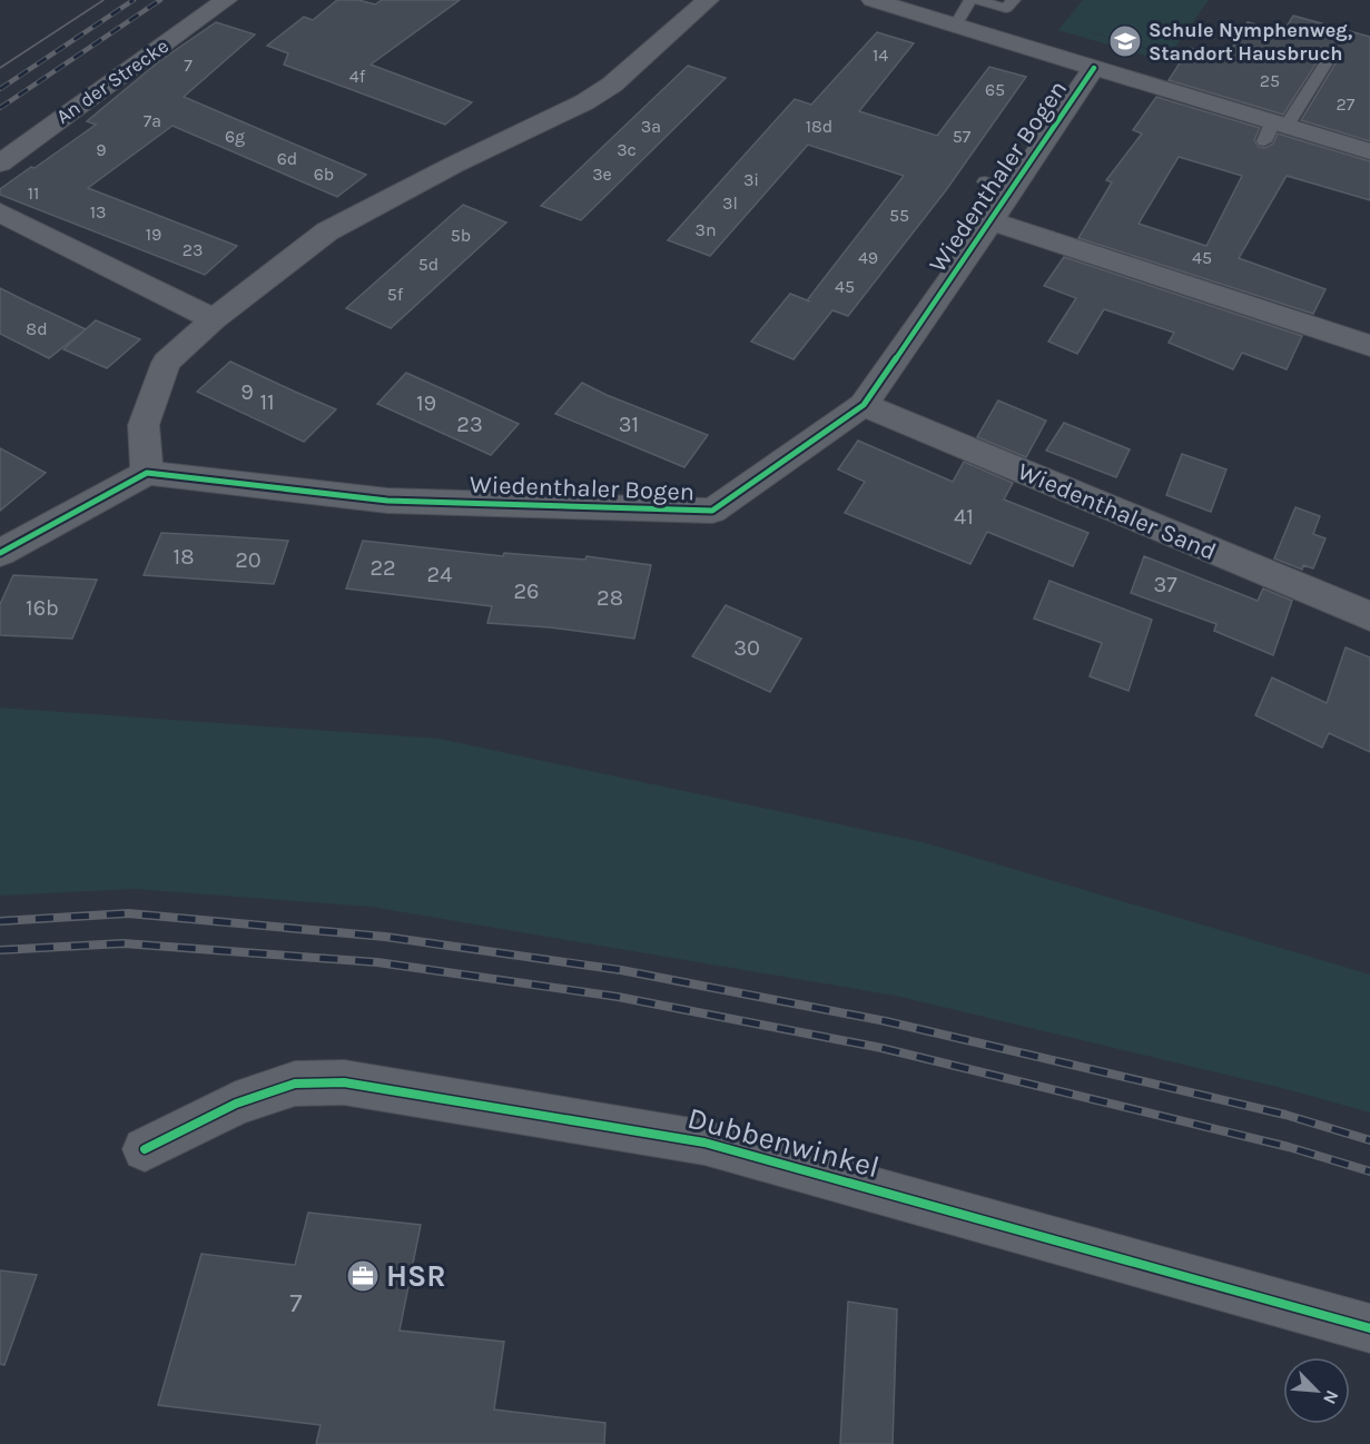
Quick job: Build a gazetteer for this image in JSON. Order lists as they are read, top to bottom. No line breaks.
{"streets":{"street":["An der Strecke","Wiedenthaler Bogen","Wiedenthaler Sand","Dubbenwinkel"]},"crossings":[["Wiedenthaler Bogen","Wiedenthaler Sand"]],"places":{"school or university":["Schule Nymphenweg, Standort Hausbruch"],"office":["HSR"]},"house_numbers":["14","7","4f","25","65","27","7a","3a","18d","6g","57","9","3c","6d","6b","3e","3i","11","3l","13","55","3n","19","5b","23","49","45","5d","45","5f","8d","9","11","19","23","31","41","18","20","22","24","37","26","28","16b","30","7"],"north":"bottom right"}
